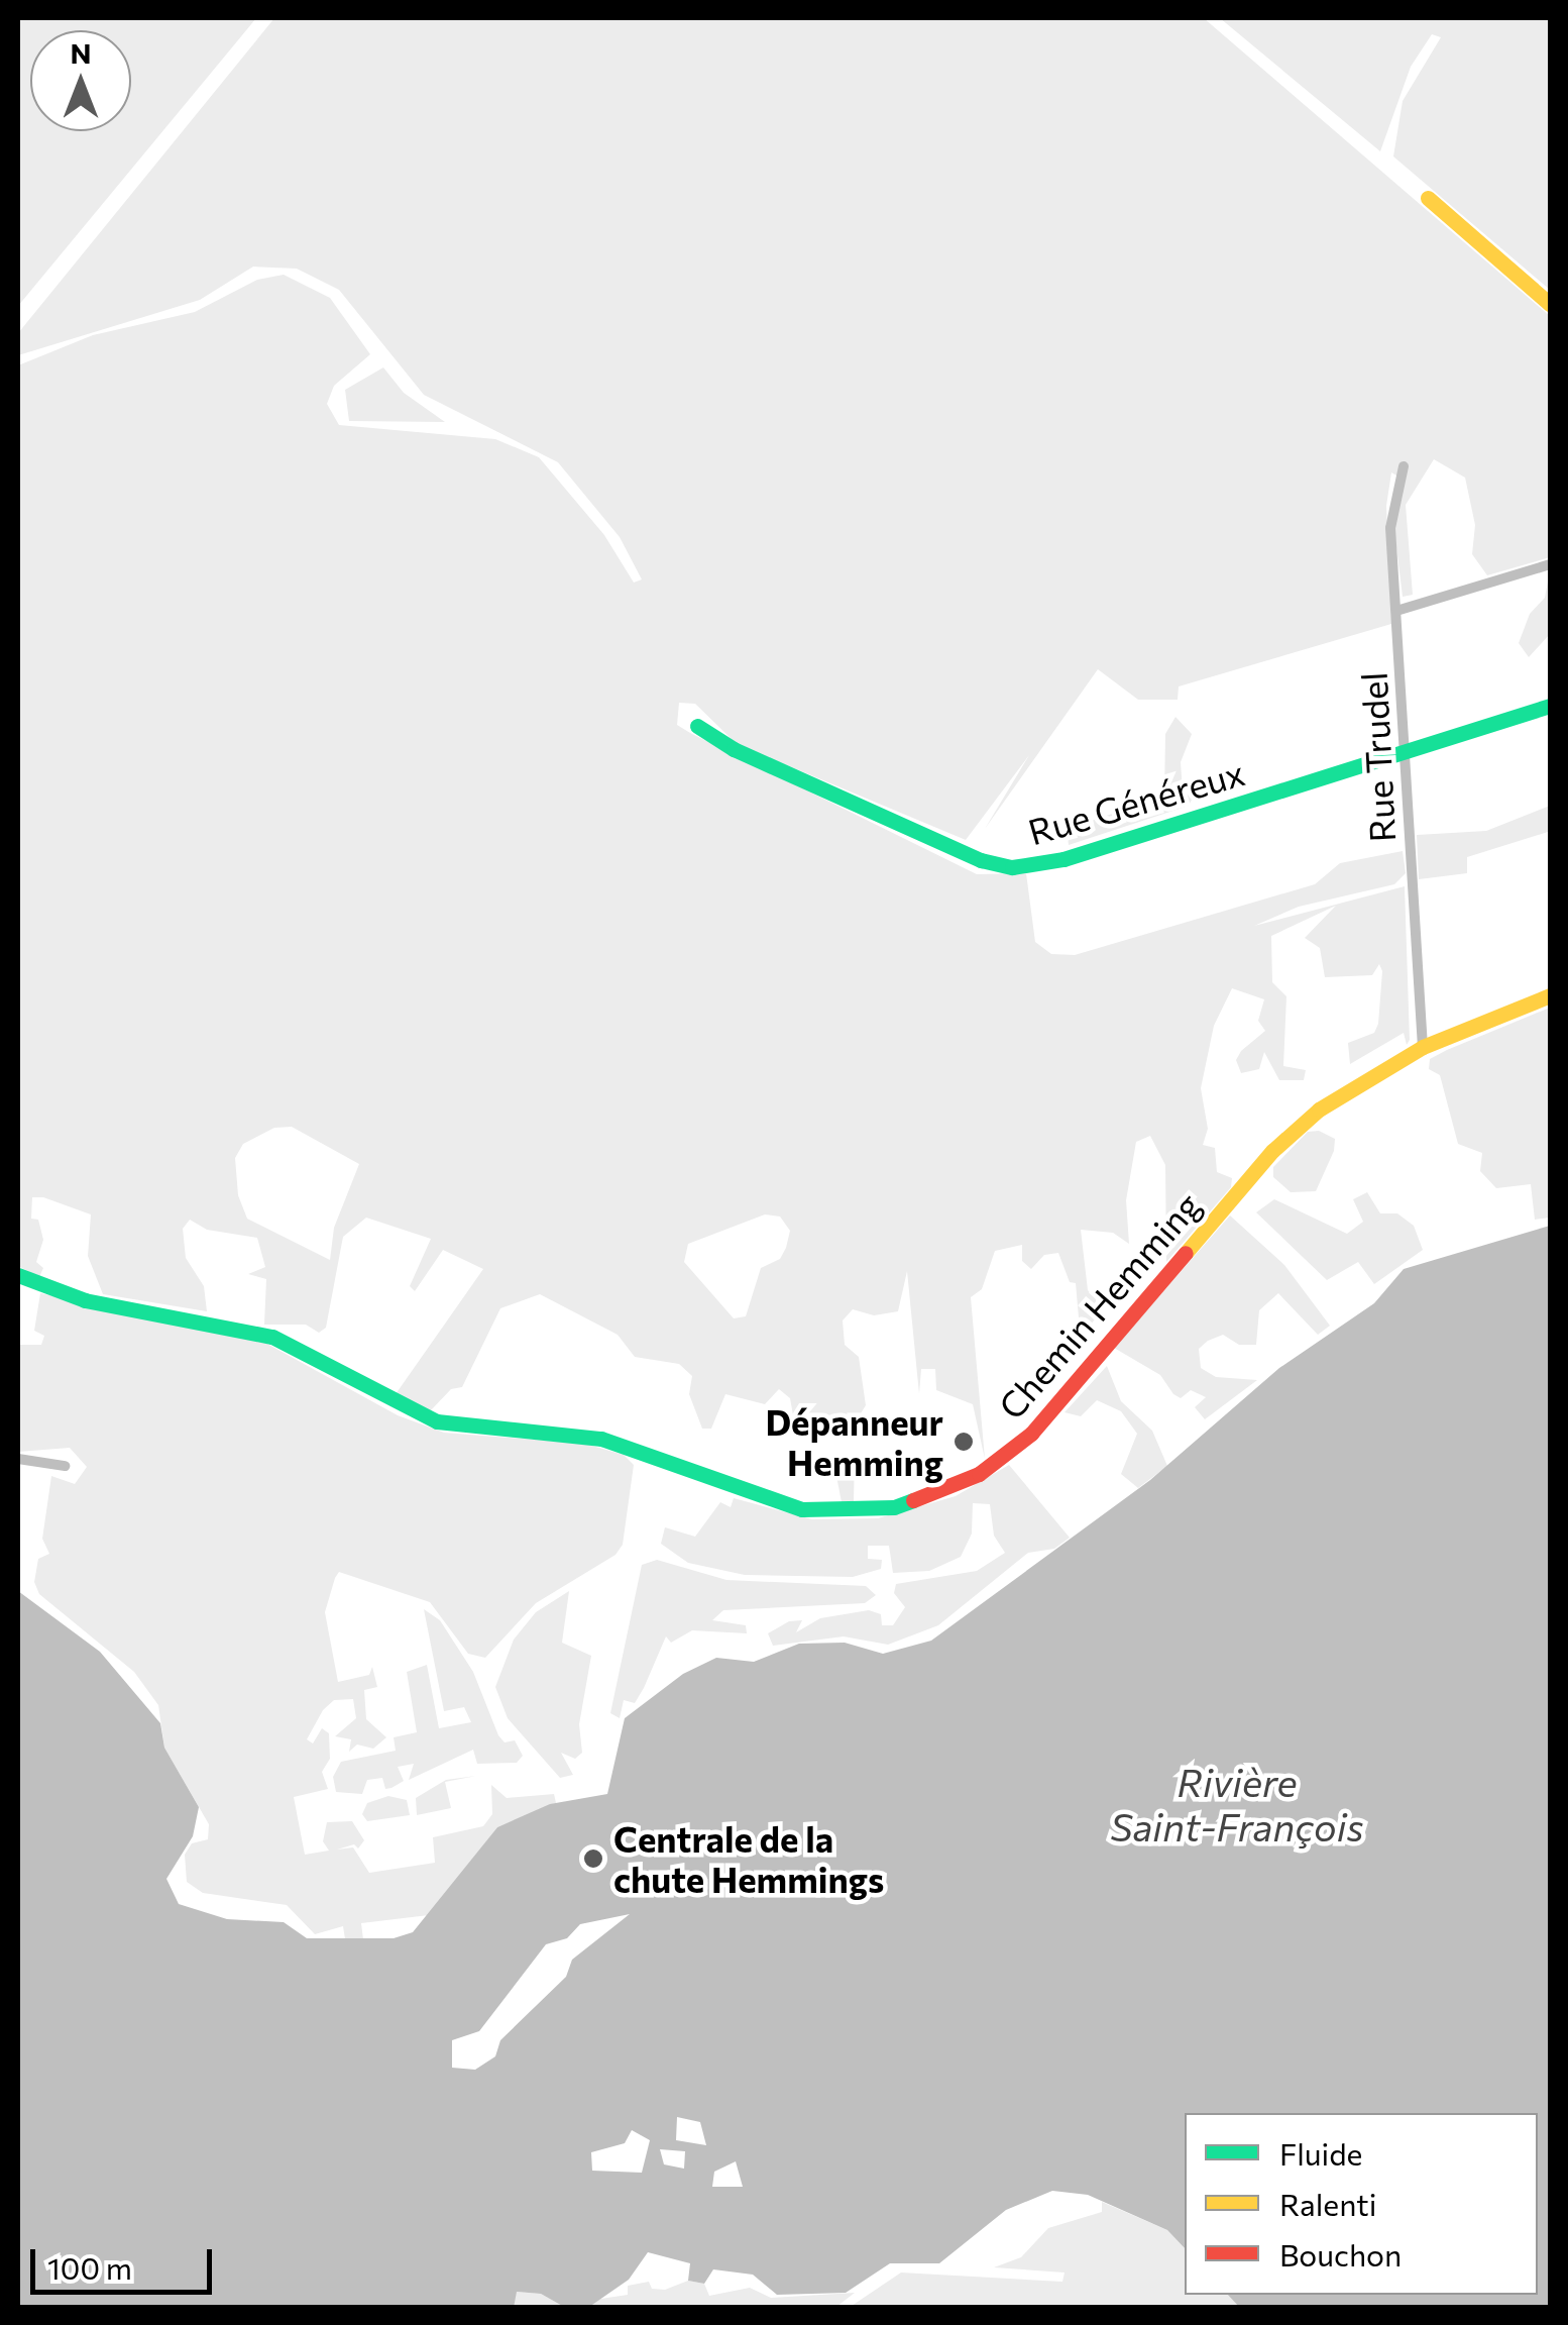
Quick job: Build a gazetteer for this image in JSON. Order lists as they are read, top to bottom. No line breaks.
{"streets":{"street":["Rue Trudel","Rue Généreux","Chemin Hemming"]},"crossings":[["Rue Trudel","Rue Généreux"],["Rue Trudel","Chemin Hemming"]],"water":["Rivière Saint-François"],"places":["Dépanneur Hemming","Centrale de la chute Hemmings"],"legend":["Fluide","Ralenti","Bouchon"],"scale_bar":"100 m","north":"top"}
